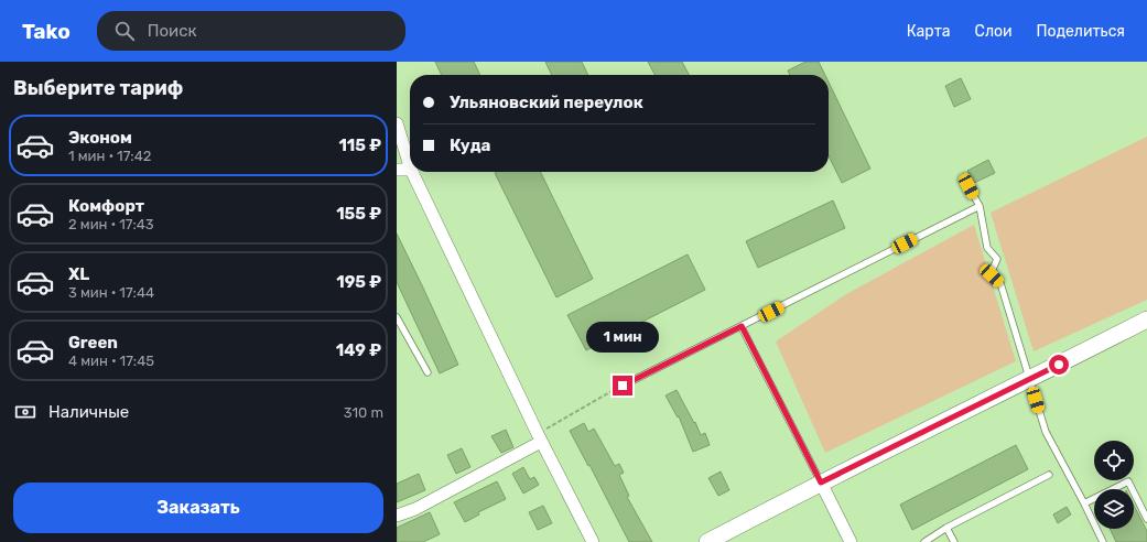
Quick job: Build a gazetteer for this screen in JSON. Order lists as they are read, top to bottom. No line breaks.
{"page":{"header":"Tako","search":"Поиск","nav":["Карта","Слои","Поделиться"],"heading":"Выберите тариф","banner":["Ульяновский переулок","Куда"],"list":[{"name":"Эконом","note":"1 мин · 17:42","value":"115 ₽"},{"name":"Комфорт","note":"2 мин · 17:43","value":"155 ₽"},{"name":"XL","note":"3 мин · 17:44","value":"195 ₽"},{"name":"Green","note":"4 мин · 17:45","value":"149 ₽"}],"bubble":"1 мин","pay":["Наличные","310 m"],"buttons":"Заказать"}}
